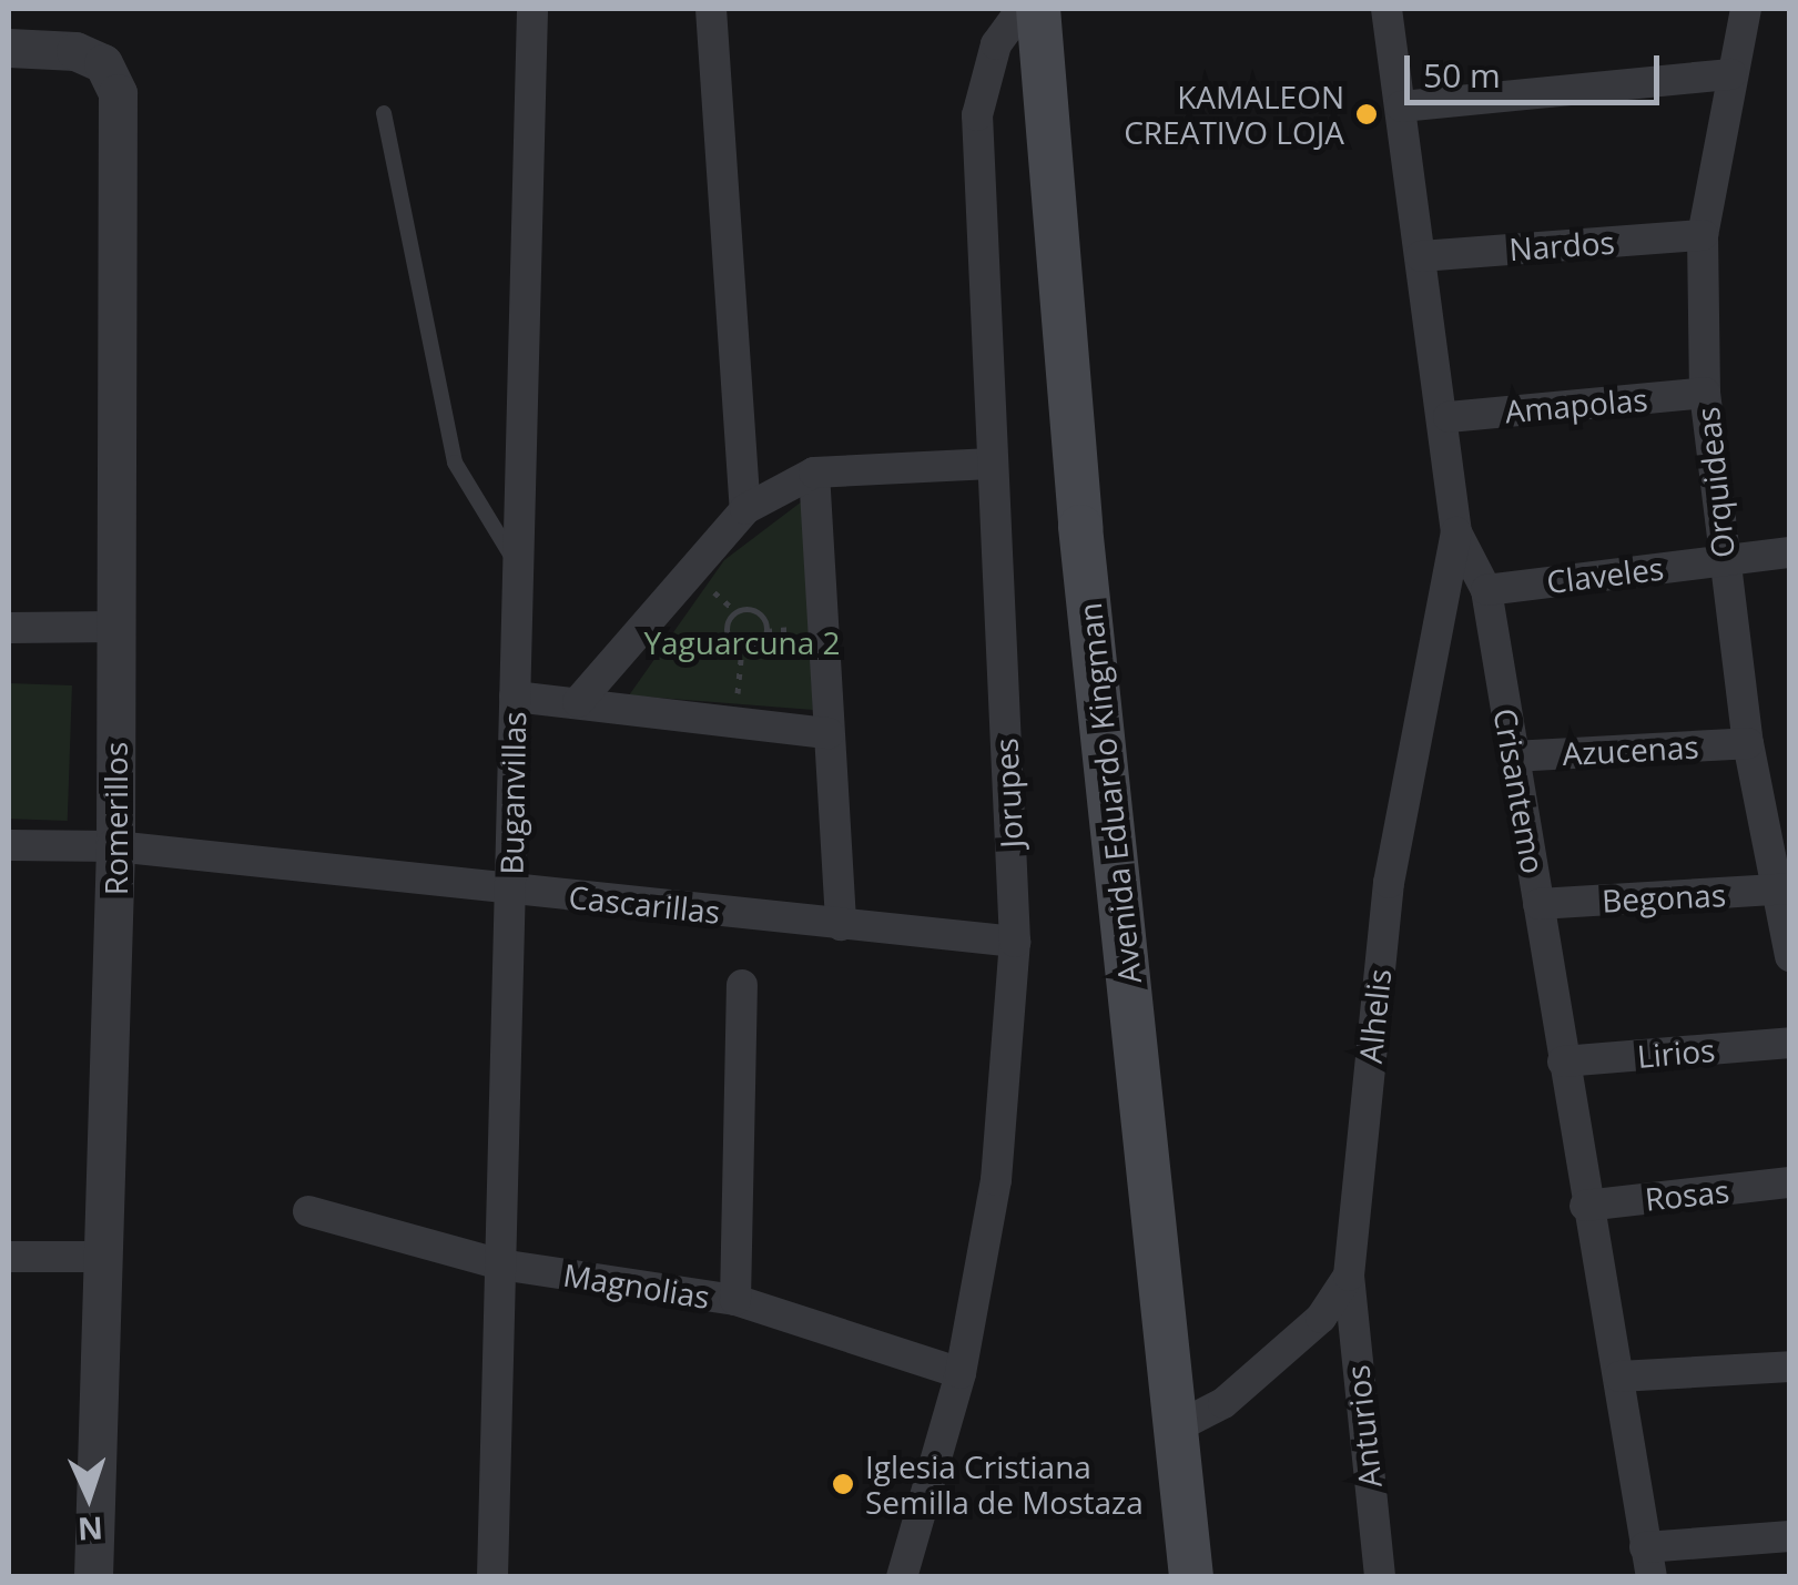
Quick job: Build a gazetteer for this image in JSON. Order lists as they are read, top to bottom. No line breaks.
{"streets":{"main road":["Avenida Eduardo Kingman"],"street":["Nardos","Amapolas","Orquideas","Claveles","Azucenas","Crisantemo","Buganvillas","Jorupes","Romerillos","Begonas","Cascarillas","Alhelis","Lirios","Rosas","Magnolias","Anturios"]},"crossings":[["Nardos","Orquideas"],["Nardos","Crisantemo"],["Amapolas","Orquideas"],["Amapolas","Crisantemo"],["Orquideas","Claveles"],["Orquideas","Azucenas"],["Orquideas","Begonas"],["Claveles","Crisantemo"],["Azucenas","Crisantemo"],["Crisantemo","Begonas"],["Crisantemo","Alhelis"],["Crisantemo","Lirios"],["Crisantemo","Rosas"],["Buganvillas","Cascarillas"],["Buganvillas","Magnolias"],["Jorupes","Cascarillas"],["Jorupes","Magnolias"],["Avenida Eduardo Kingman","Alhelis"],["Romerillos","Cascarillas"],["Alhelis","Anturios"]],"parks":["Yaguarcuna 2"],"places":["KAMALEON CREATIVO LOJA","Iglesia Cristiana Semilla de Mostaza"],"scale_bar":"50 m","north":"bottom"}
